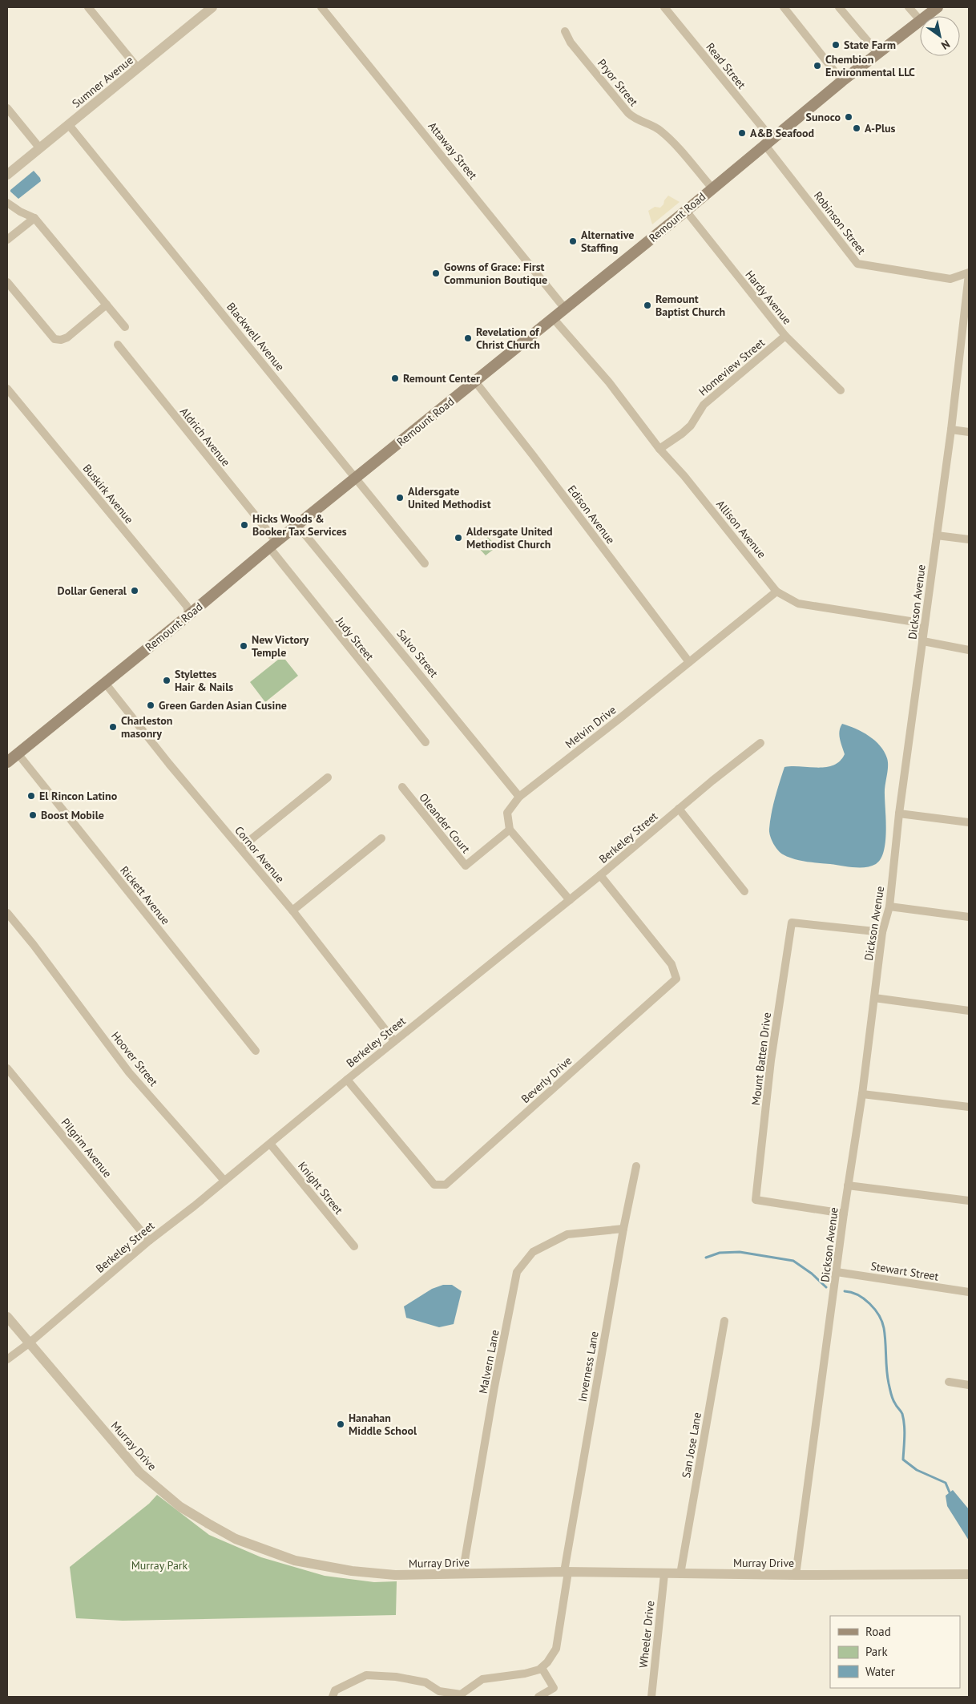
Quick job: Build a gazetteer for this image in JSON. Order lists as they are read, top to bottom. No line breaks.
{"streets":{"main road":["Remount Road"],"street":["Read Street","Sumner Avenue","Pryor Street","Attaway Street","Robinson Street","Hardy Avenue","Blackwell Avenue","Homeview Street","Aldrich Avenue","Buskirk Avenue","Edison Avenue","Allison Avenue","Dickson Avenue","Judy Street","Salvo Street","Melvin Drive","Oleander Court","Berkeley Street","Cornor Avenue","Rickett Avenue","Hoover Street","Mount Batten Drive","Beverly Drive","Pilgrim Avenue","Knight Street","Stewart Street","Malvern Lane","Inverness Lane","San Jose Lane","Murray Drive","Wheeler Drive"]},"crossings":[["Read Street","Remount Road"],["Read Street","Robinson Street"],["Sumner Avenue","Blackwell Avenue"],["Pryor Street","Remount Road"],["Attaway Street","Remount Road"],["Remount Road","Robinson Street"],["Remount Road","Hardy Avenue"],["Remount Road","Blackwell Avenue"],["Remount Road","Aldrich Avenue"],["Remount Road","Buskirk Avenue"],["Remount Road","Edison Avenue"],["Remount Road","Allison Avenue"],["Remount Road","Judy Street"],["Remount Road","Salvo Street"],["Remount Road","Cornor Avenue"],["Remount Road","Rickett Avenue"],["Robinson Street","Dickson Avenue"],["Hardy Avenue","Homeview Street"],["Homeview Street","Allison Avenue"],["Aldrich Avenue","Judy Street"],["Edison Avenue","Melvin Drive"],["Allison Avenue","Dickson Avenue"],["Allison Avenue","Melvin Drive"],["Dickson Avenue","Mount Batten Drive"],["Dickson Avenue","Stewart Street"],["Dickson Avenue","Murray Drive"],["Salvo Street","Melvin Drive"],["Melvin Drive","Oleander Court"],["Berkeley Street","Cornor Avenue"],["Berkeley Street","Hoover Street"],["Berkeley Street","Beverly Drive"],["Berkeley Street","Pilgrim Avenue"],["Berkeley Street","Knight Street"],["Berkeley Street","Murray Drive"],["Malvern Lane","Inverness Lane"],["Malvern Lane","Murray Drive"],["Inverness Lane","Murray Drive"],["San Jose Lane","Murray Drive"],["Murray Drive","Wheeler Drive"]],"parks":["Murray Park"],"places":["State Farm","Chembion Environmental LLC","Sunoco","A-Plus","A&B Seafood","Alternative Staffing","Gowns of Grace: First Communion Boutique","Remount Baptist Church","Revelation of Christ Church","Remount Center","Aldersgate United Methodist","Hicks Woods & Booker Tax Services","Aldersgate United Methodist Church","Dollar General","New Victory Temple","Stylettes Hair & Nails","Green Garden Asian Cusine","Charleston masonry","El Rincon Latino","Boost Mobile","Hanahan Middle School"],"legend":["Road","Park","Water"],"north":"bottom right"}
